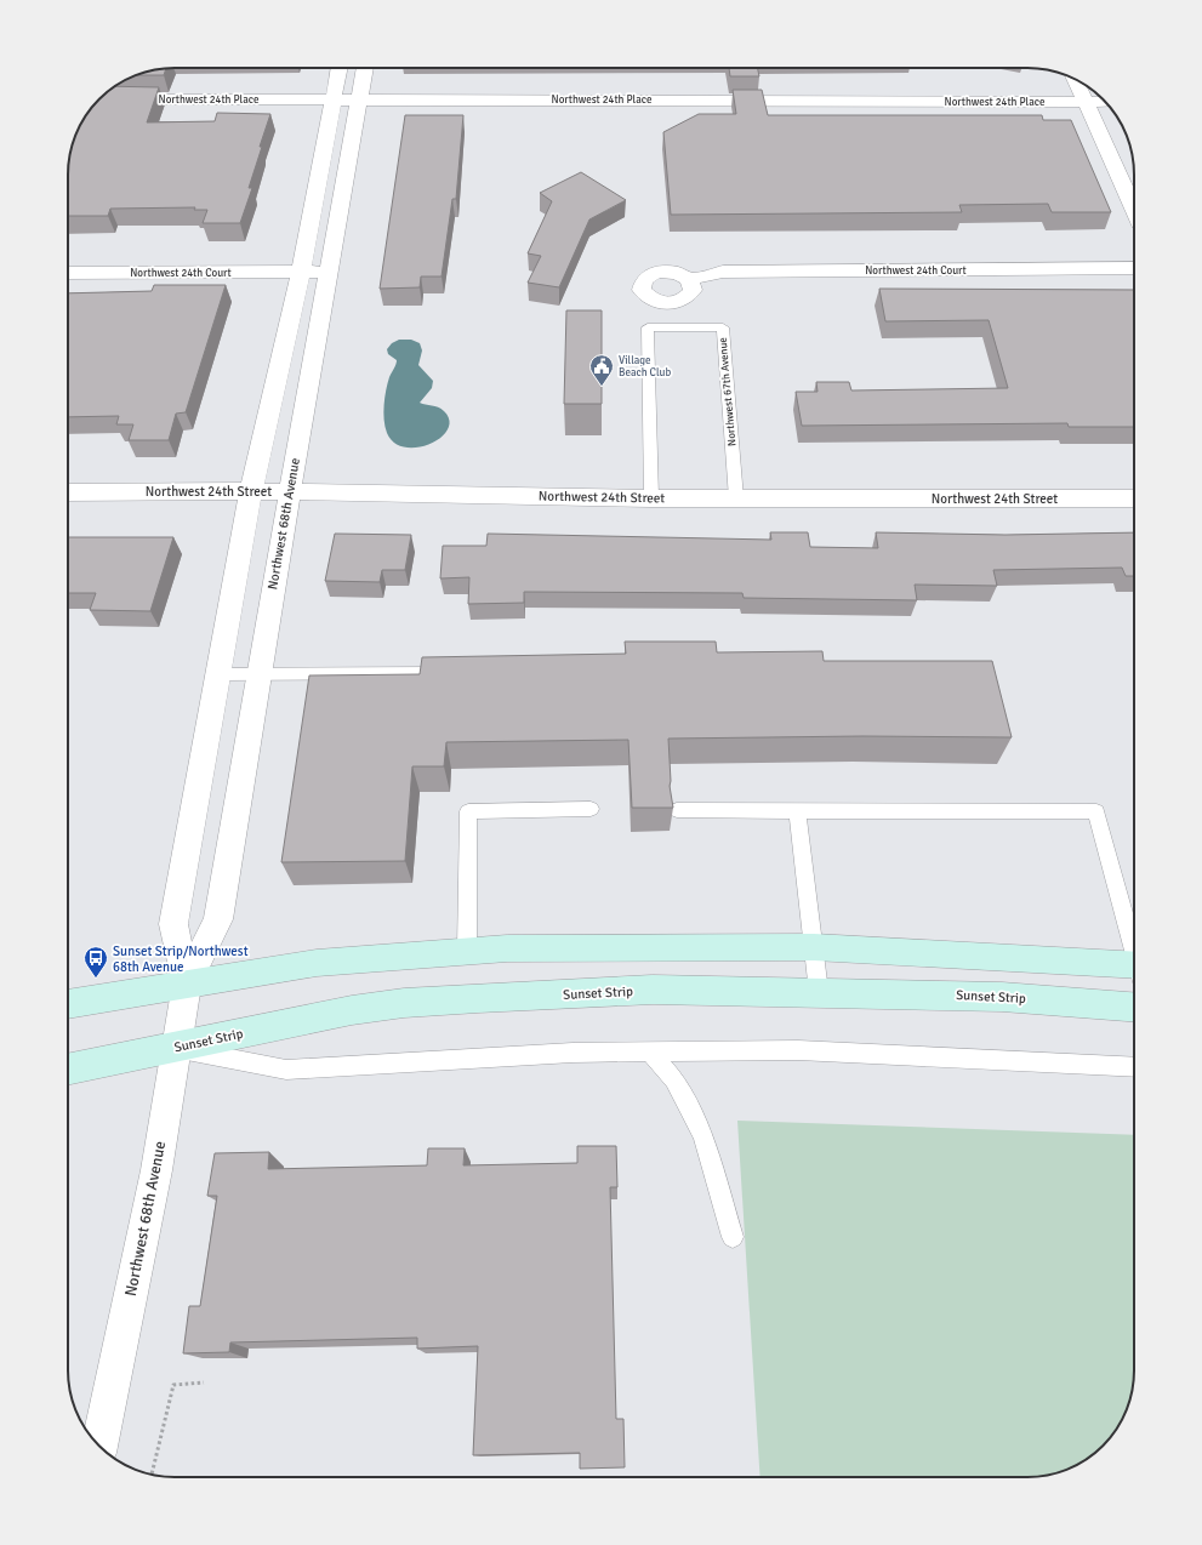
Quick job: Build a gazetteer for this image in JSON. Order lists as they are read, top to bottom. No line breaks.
{"streets":{"street":["Northwest 24th Place","Northwest 24th Court","Northwest 24th Street","Northwest 68th Avenue","Sunset Strip"],"lane":["Northwest 67th Avenue"]},"crossings":[["Northwest 24th Place","Northwest 68th Avenue"],["Northwest 24th Court","Northwest 68th Avenue"],["Northwest 67th Avenue","Northwest 24th Street"],["Northwest 24th Street","Northwest 68th Avenue"],["Northwest 68th Avenue","Sunset Strip"]],"places":{"public building":["Village Beach Club"],"bus stop":["Sunset Strip/Northwest 68th Avenue"]}}
